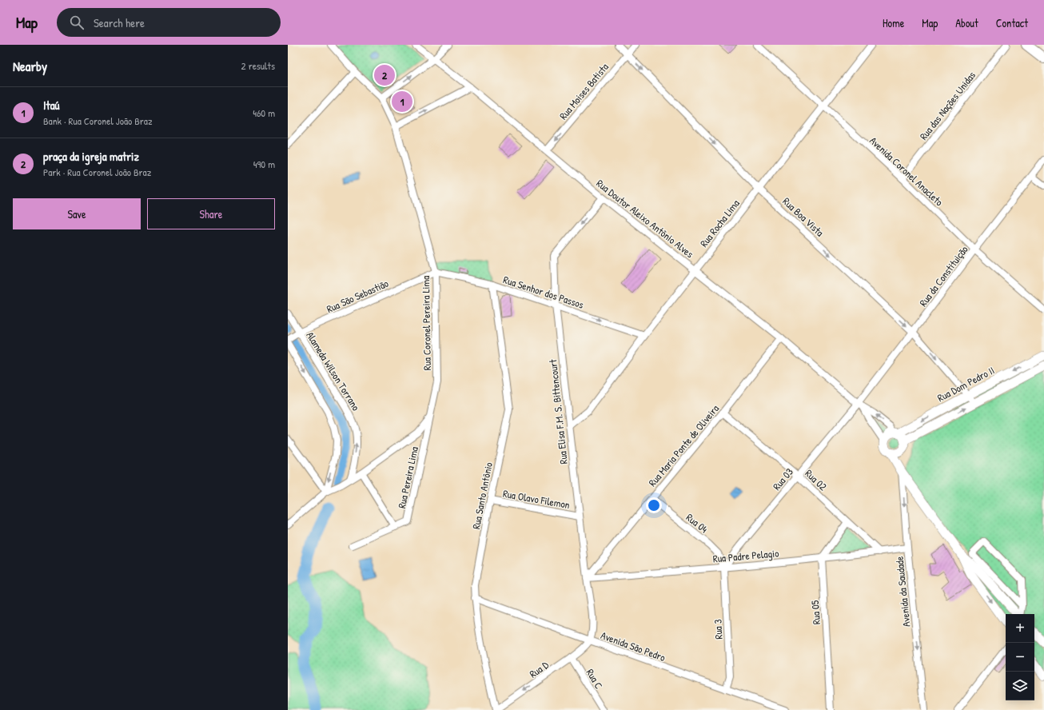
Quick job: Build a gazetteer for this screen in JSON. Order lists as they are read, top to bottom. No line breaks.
{"streets":{"street":["Rua Moises Batista","Rua das Nações Unidas","Avenida Coronel Anacleto","Rua Boa Vista","Rua Doutor Aleixo Antônio Alves","Rua Rocha Lima","Rua da Constituição","Rua Senhor dos Passos","Rua São Sebastião","Rua Coronel Pereira Lima","Alameda Wilson Torrano","Rua Dom Pedro II","Rua Elisa F.M. S. Bittencourt","Rua Maria Ponte de Oliveira","Rua Pereira Lima","Rua 03","Rua 02","Rua Santo Antônio","Rua Olavo Filemon","Rua 04","Rua Padre Pelagio","Avenida da Saudade","Rua 05","Rua 3","Avenida São Pedro","Rua D","Rua C"]},"crossings":[["Rua Moises Batista","Rua Boa Vista"],["Rua Moises Batista","Rua Doutor Aleixo Antônio Alves"],["Rua das Nações Unidas","Avenida Coronel Anacleto"],["Avenida Coronel Anacleto","Rua Rocha Lima"],["Avenida Coronel Anacleto","Rua da Constituição"],["Rua Boa Vista","Rua Rocha Lima"],["Rua Boa Vista","Rua da Constituição"],["Rua Boa Vista","Rua Dom Pedro II"],["Rua Doutor Aleixo Antônio Alves","Rua Rocha Lima"],["Rua Doutor Aleixo Antônio Alves","Rua da Constituição"],["Rua Doutor Aleixo Antônio Alves","Rua Dom Pedro II"],["Rua Doutor Aleixo Antônio Alves","Rua Elisa F.M. S. Bittencourt"],["Rua Doutor Aleixo Antônio Alves","Rua Maria Ponte de Oliveira"],["Rua Doutor Aleixo Antônio Alves","Rua 03"],["Rua Rocha Lima","Rua Senhor dos Passos"],["Rua Rocha Lima","Rua Elisa F.M. S. Bittencourt"],["Rua da Constituição","Rua 03"],["Rua Senhor dos Passos","Rua São Sebastião"],["Rua Senhor dos Passos","Rua Coronel Pereira Lima"],["Rua Senhor dos Passos","Rua Elisa F.M. S. Bittencourt"],["Rua Senhor dos Passos","Rua Santo Antônio"],["Rua São Sebastião","Rua Coronel Pereira Lima"],["Rua São Sebastião","Alameda Wilson Torrano"],["Rua Coronel Pereira Lima","Alameda Wilson Torrano"],["Rua Coronel Pereira Lima","Rua Pereira Lima"],["Rua Elisa F.M. S. Bittencourt","Rua Maria Ponte de Oliveira"],["Rua Elisa F.M. S. Bittencourt","Rua Olavo Filemon"],["Rua Elisa F.M. S. Bittencourt","Rua Padre Pelagio"],["Rua Elisa F.M. S. Bittencourt","Avenida São Pedro"],["Rua Elisa F.M. S. Bittencourt","Rua D"],["Rua Maria Ponte de Oliveira","Rua 02"],["Rua Maria Ponte de Oliveira","Rua 04"],["Rua Maria Ponte de Oliveira","Rua Padre Pelagio"],["Rua 03","Rua 02"],["Rua 03","Rua 04"],["Rua 03","Rua Padre Pelagio"],["Rua 03","Rua 3"],["Rua 02","Rua Padre Pelagio"],["Rua Santo Antônio","Rua Olavo Filemon"],["Rua Santo Antônio","Avenida São Pedro"],["Rua Santo Antônio","Rua D"],["Rua 04","Rua Padre Pelagio"],["Rua 04","Rua 3"],["Rua Padre Pelagio","Avenida da Saudade"],["Rua Padre Pelagio","Rua 05"],["Rua Padre Pelagio","Rua 3"],["Rua 3","Avenida São Pedro"],["Avenida São Pedro","Rua D"],["Rua D","Rua C"]],"one_way":["Rua Moises Batista","Rua Boa Vista","Rua Senhor dos Passos","Avenida da Saudade","Rua D"],"page":{"header":"Map","search":"Search here","nav":["Home","Map","About","Contact"],"heading":["Nearby","2 results"],"pins":["2","1"],"list":[{"mark":"1","name":"Itaú","note":"Bank · Rua Coronel João Braz","value":"460 m"},{"mark":"2","name":"praça da igreja matriz","note":"Park · Rua Coronel João Braz","value":"490 m"}],"buttons":["Save","Share"],"map_buttons":["+","−"]}}
